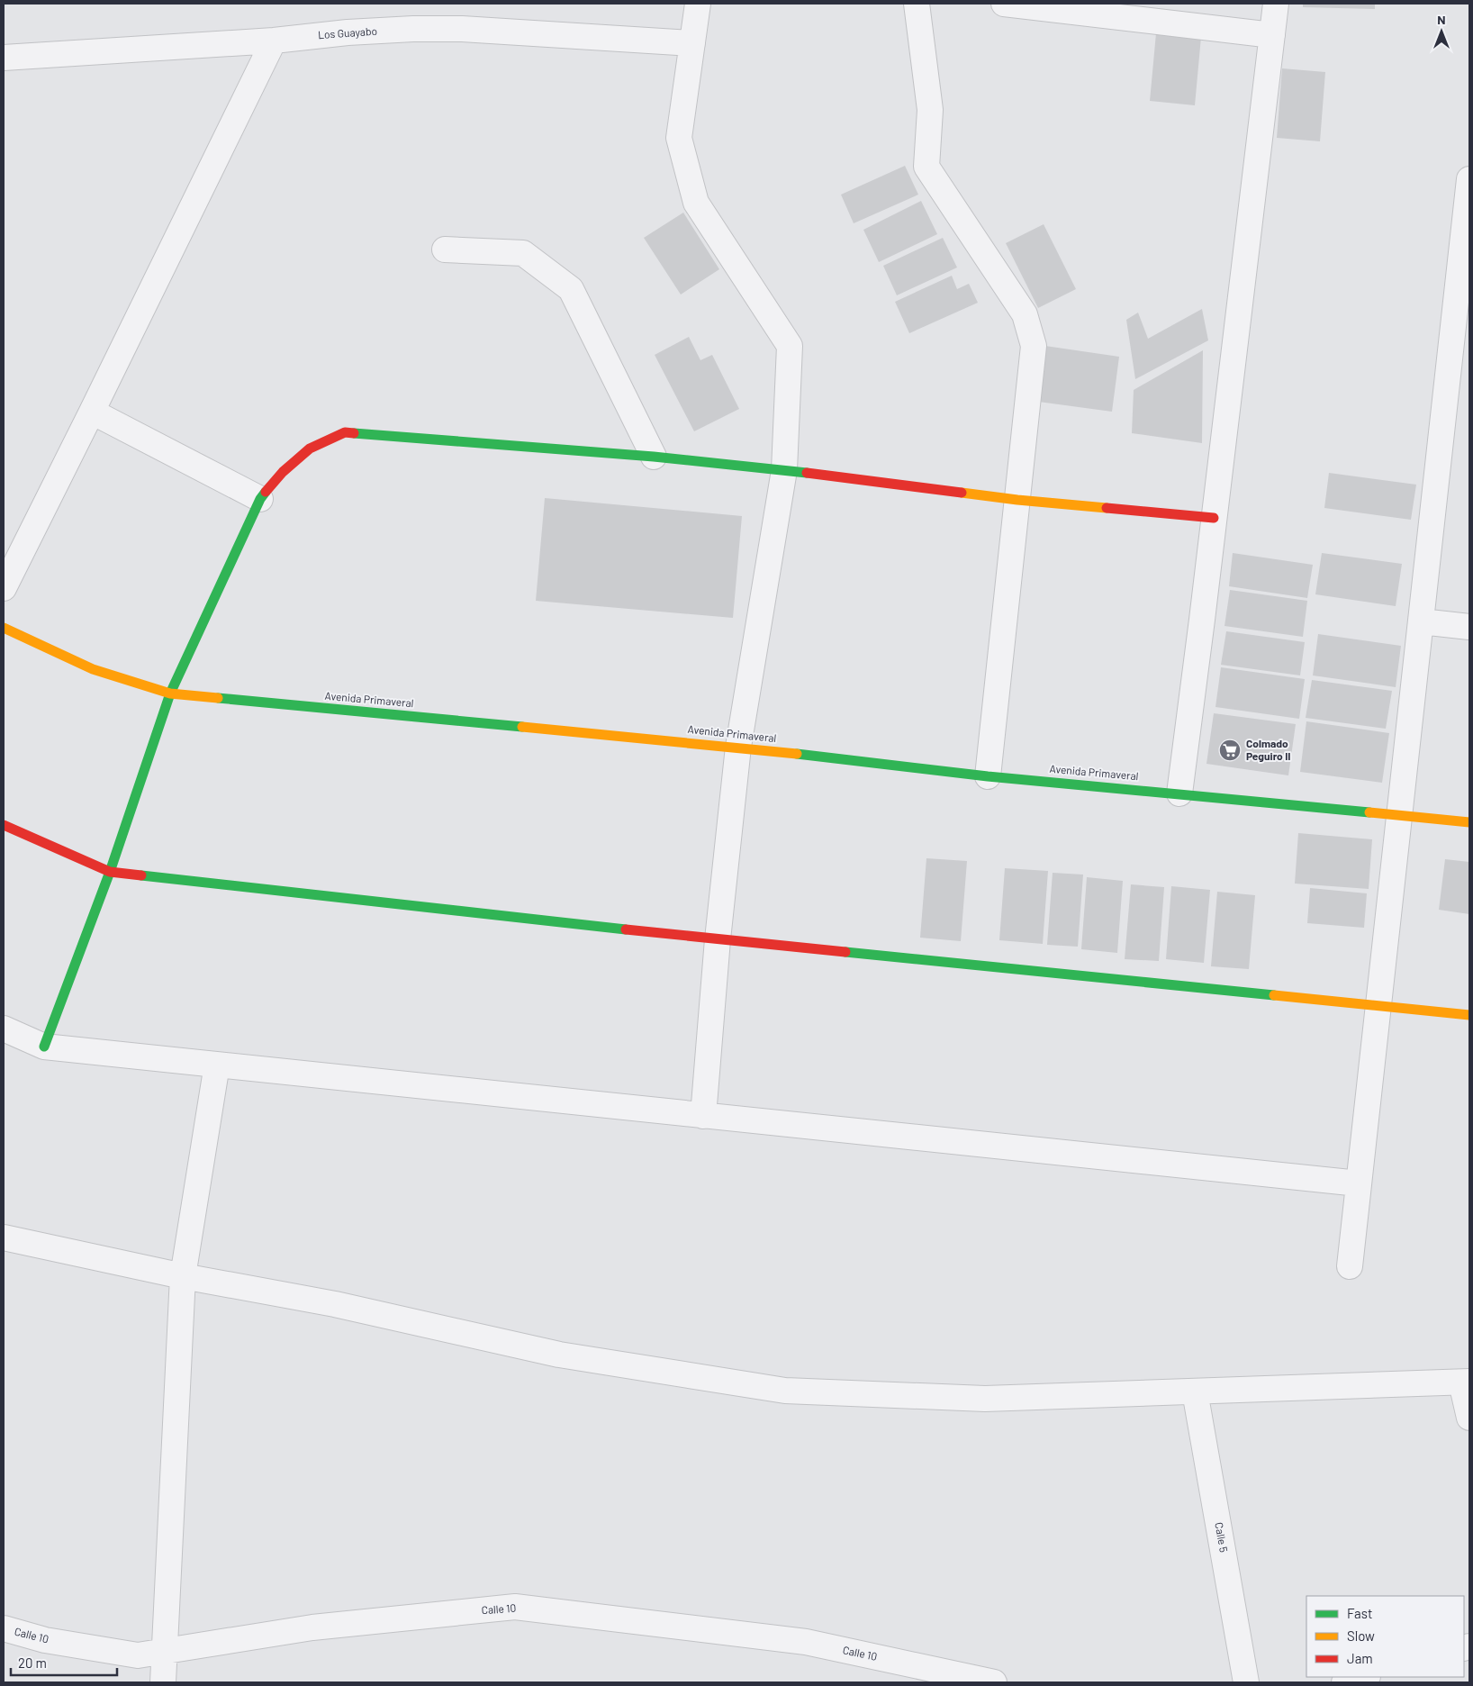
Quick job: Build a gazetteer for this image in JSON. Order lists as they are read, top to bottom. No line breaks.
{"streets":{"street":["Los Guayabo","Avenida Primaveral","Calle 5","Calle 10"]},"places":{"supermarket":["Colmado Peguiro II"]},"legend":["Fast","Slow","Jam"],"scale_bar":"20 m","north":"top"}
